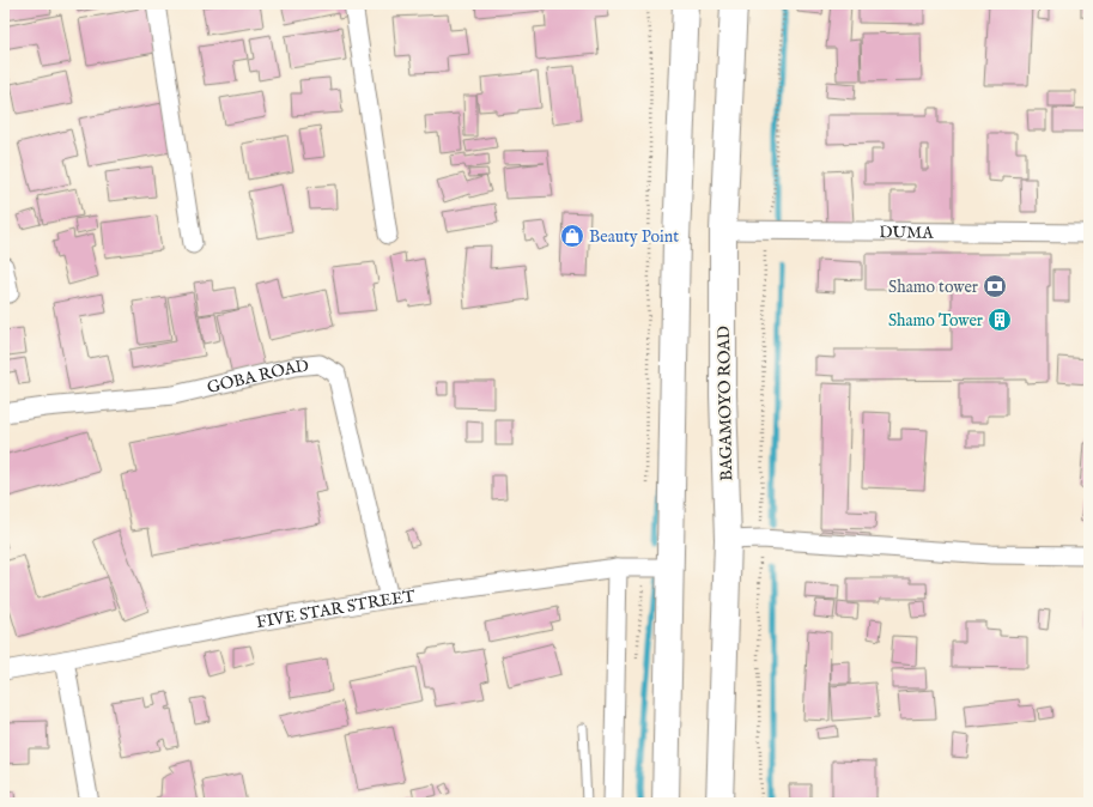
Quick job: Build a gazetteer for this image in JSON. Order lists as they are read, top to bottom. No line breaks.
{"streets":{"highway":["BAGAMOYO ROAD"],"street":["DUMA","GOBA ROAD","FIVE STAR STREET"]},"crossings":[["DUMA","BAGAMOYO ROAD"],["GOBA ROAD","FIVE STAR STREET"]],"places":{"shop":["Beauty Point"],"bank":["Shamo tower"],"building":["Shamo Tower"]}}
